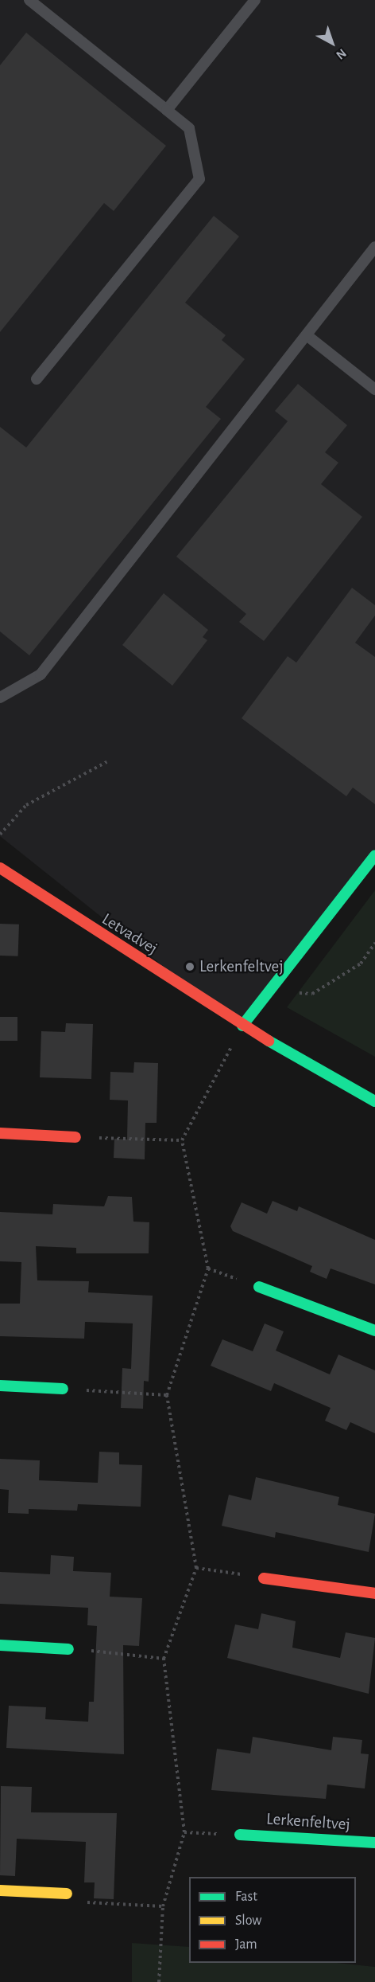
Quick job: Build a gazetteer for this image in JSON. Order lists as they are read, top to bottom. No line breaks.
{"streets":{"street":["Letvadvej","Lerkenfeltvej"]},"places":["Lerkenfeltvej"],"legend":["Fast","Slow","Jam"],"north":"bottom right"}
